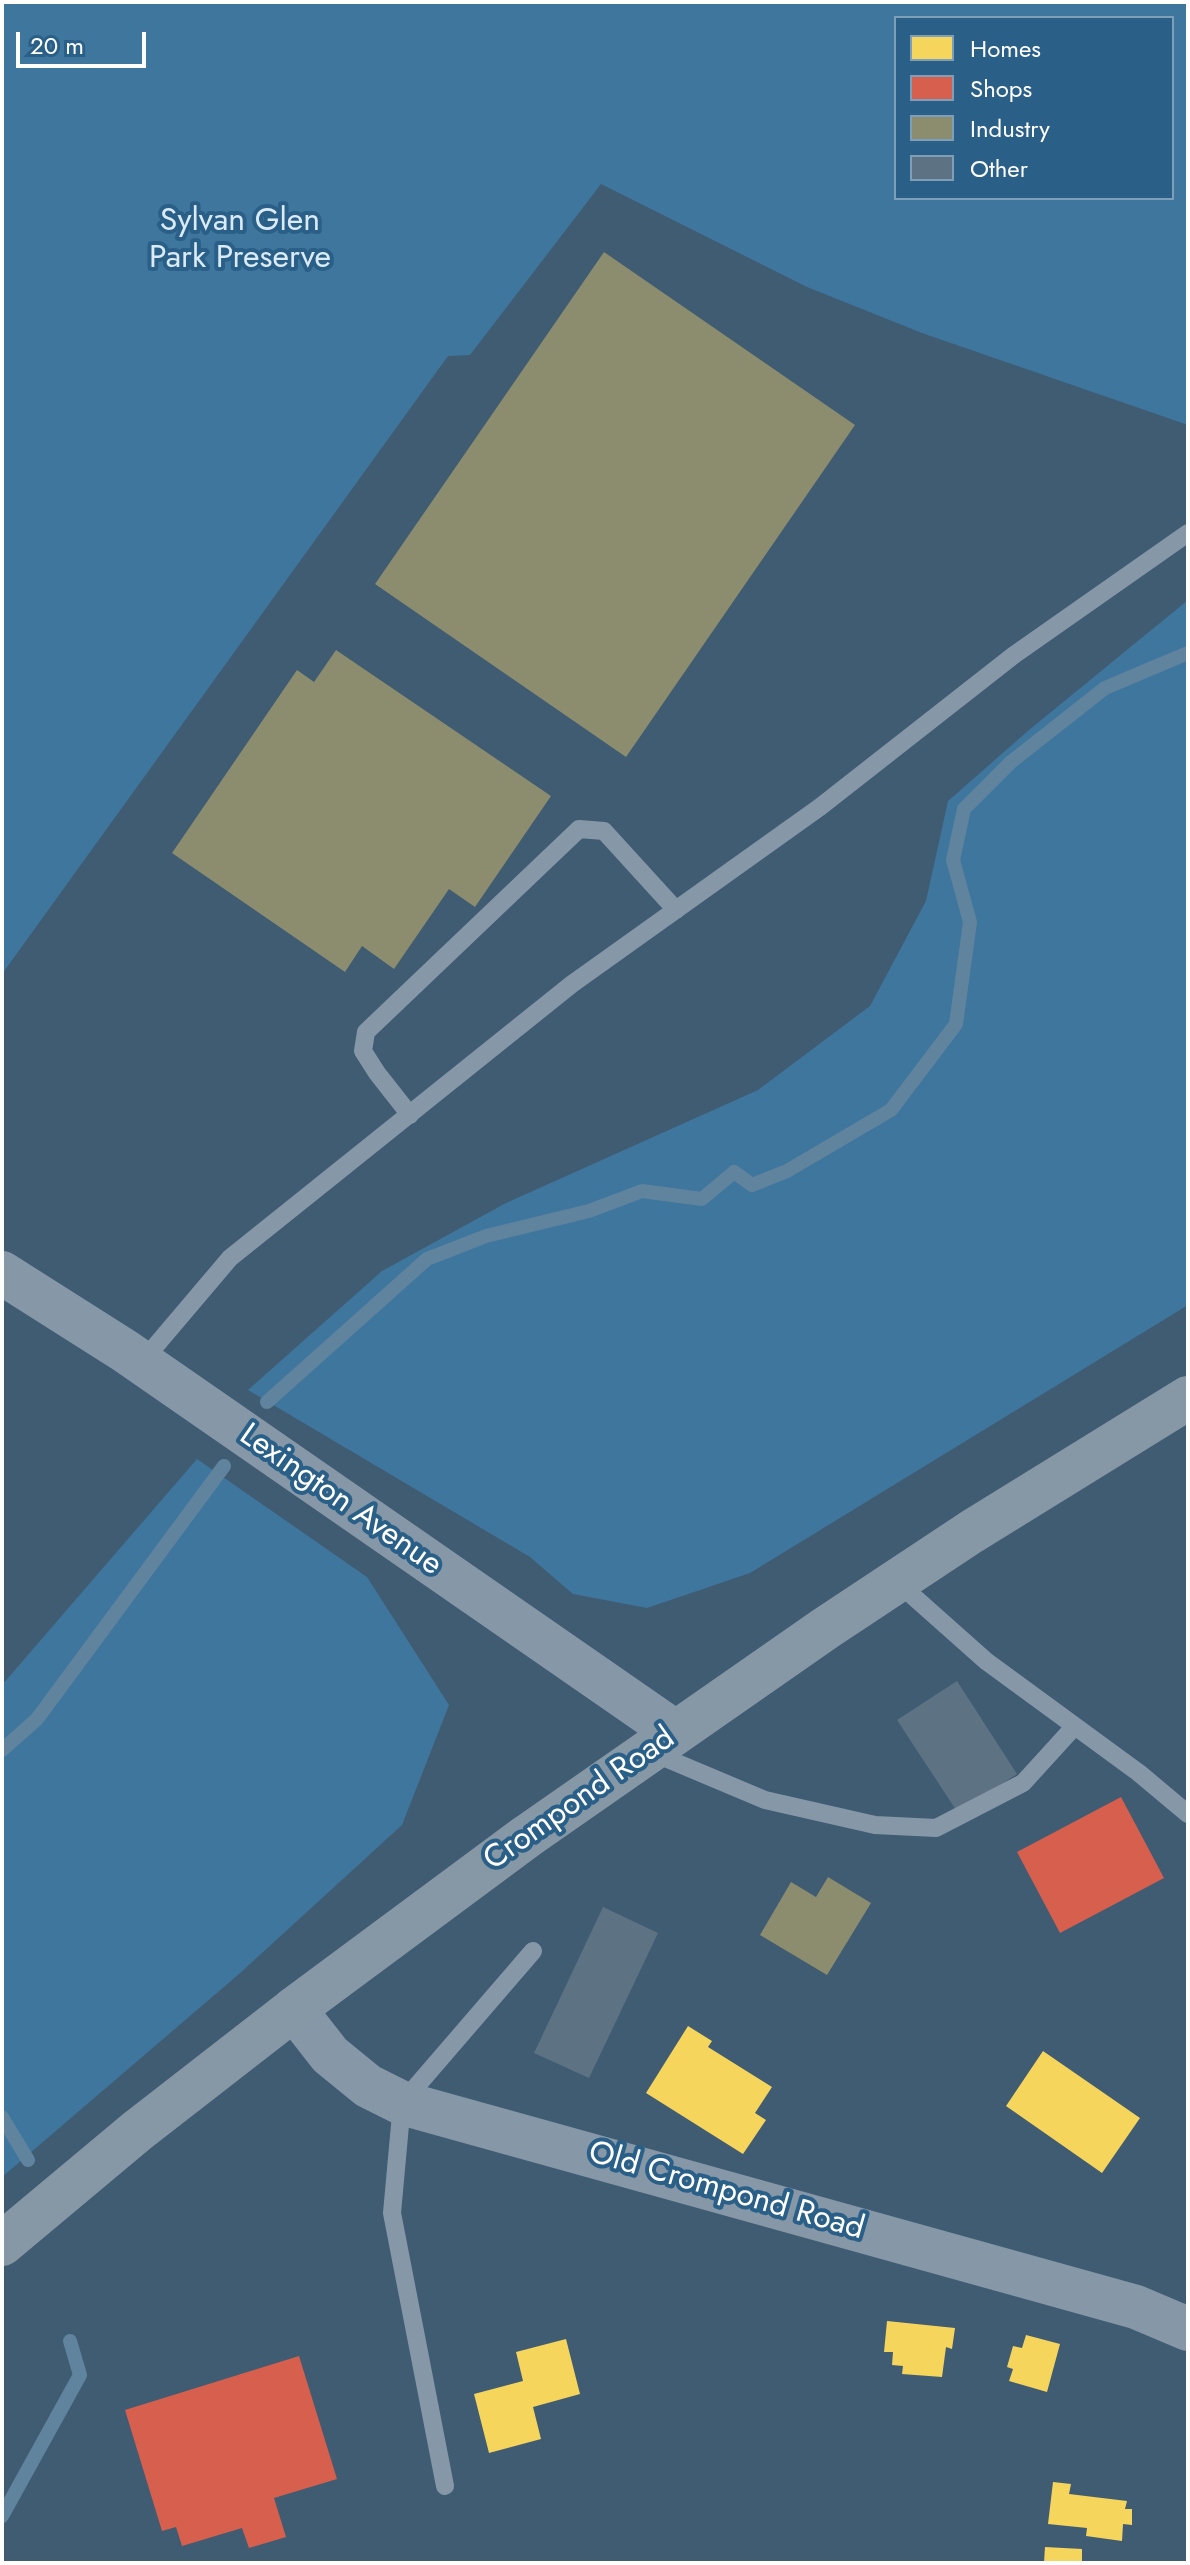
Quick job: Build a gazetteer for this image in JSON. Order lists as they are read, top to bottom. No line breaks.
{"streets":{"highway":["Crompond Road"],"street":["Lexington Avenue","Old Crompond Road"]},"crossings":[["Lexington Avenue","Crompond Road"],["Crompond Road","Old Crompond Road"]],"parks":["Sylvan Glen Park Preserve"],"legend":["Homes","Shops","Industry","Other"],"scale_bar":"20 m"}
